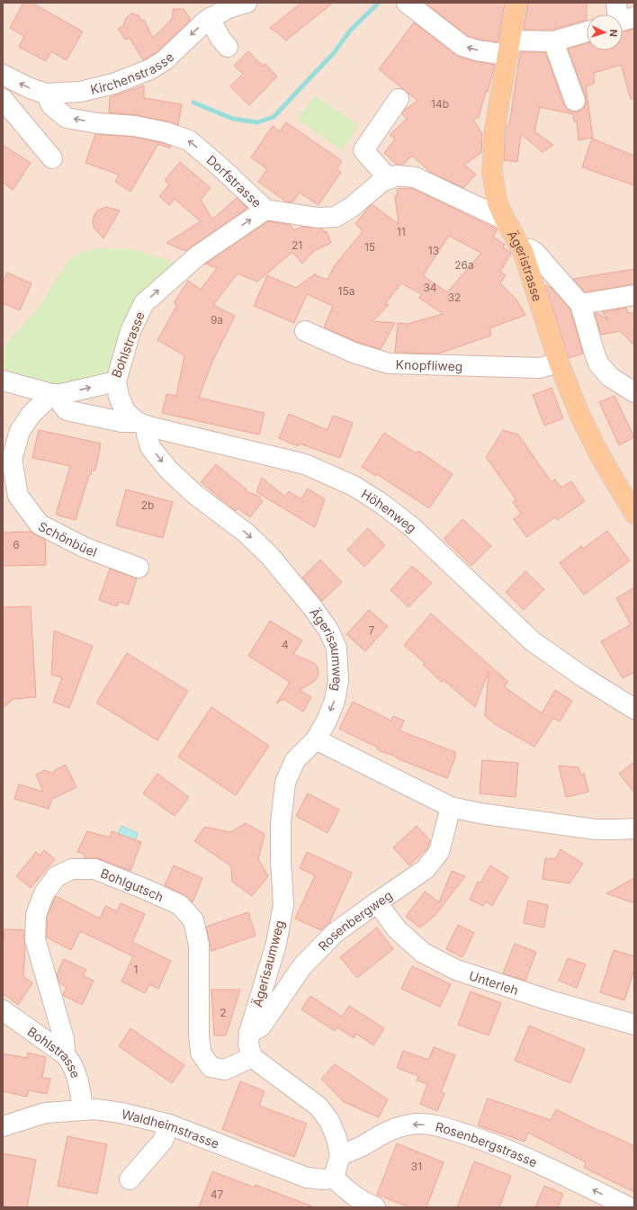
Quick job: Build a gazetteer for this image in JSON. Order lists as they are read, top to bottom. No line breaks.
{"streets":{"main road":["Ägeristrasse"],"street":["Kirchenstrasse","Dorfstrasse","Bohlstrasse","Knopfliweg","Höhenweg","Schönbüel","Ägerisaumweg","Bohlgutsch","Rosenbergweg","Unterleh","Waldheimstrasse","Rosenbergstrasse"]},"crossings":[["Kirchenstrasse","Dorfstrasse"],["Dorfstrasse","Ägeristrasse"],["Dorfstrasse","Bohlstrasse"],["Ägeristrasse","Knopfliweg"],["Bohlstrasse","Schönbüel"],["Bohlstrasse","Bohlgutsch"],["Bohlstrasse","Waldheimstrasse"],["Höhenweg","Ägerisaumweg"],["Ägerisaumweg","Bohlgutsch"],["Ägerisaumweg","Rosenbergweg"],["Rosenbergweg","Unterleh"]],"one_way":["Kirchenstrasse","Dorfstrasse","Bohlstrasse","Ägerisaumweg","Rosenbergstrasse"],"house_numbers":["14b","11","21","15","13","26a","34","15a","32","9a","2b","6","7","4","1","2","31","47"],"north":"right"}
